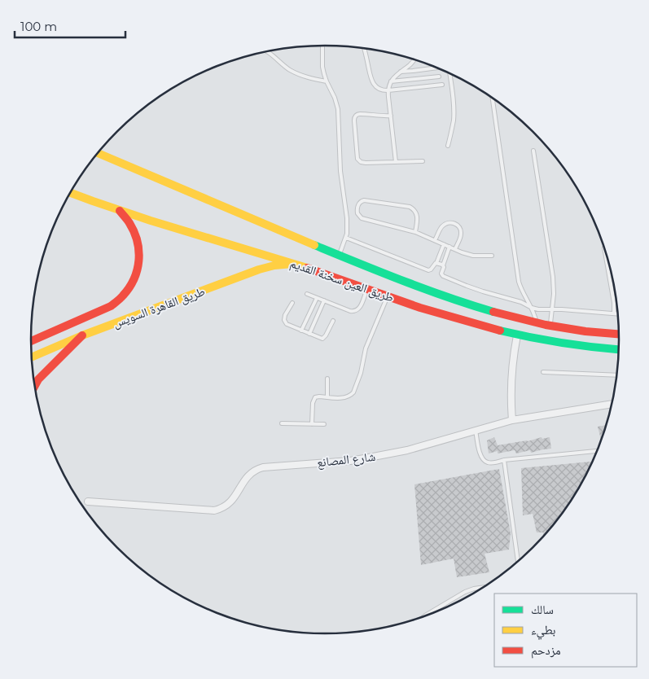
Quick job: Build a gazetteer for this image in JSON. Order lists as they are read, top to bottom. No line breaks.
{"streets":{"main road":["طريق العين سخنة القديم","طريق القاهرة السويس"],"street":["شارع المصانع"]},"crossings":[["طريق العين سخنة القديم","طريق القاهرة السويس"]],"legend":["سالك","بطيء","مزدحم"],"scale_bar":"100 m"}
